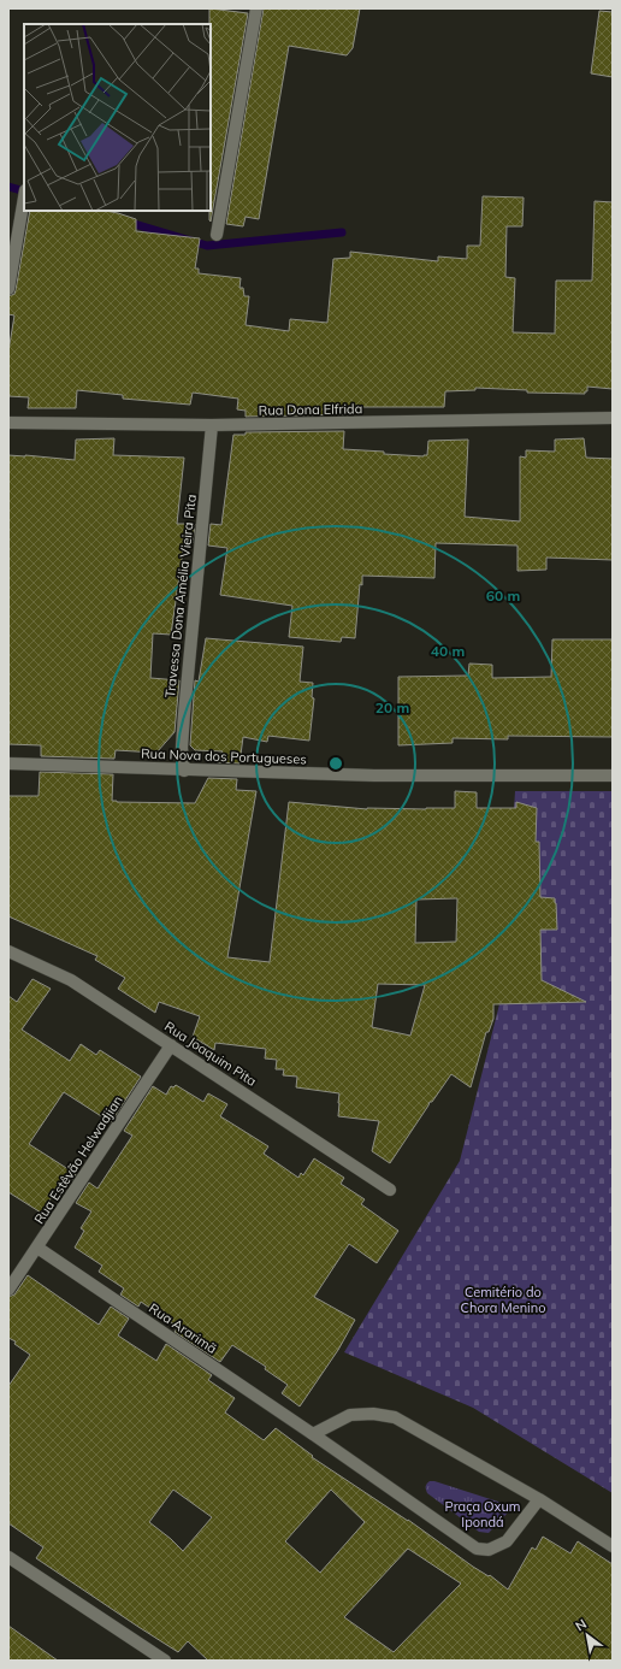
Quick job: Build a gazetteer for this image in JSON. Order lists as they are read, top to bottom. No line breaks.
{"streets":{"street":["Rua Dona Elfrida","Travessa Dona Amélia Vieira Pita","Rua Nova dos Portugueses","Rua Joaquim Pita","Rua Estêvão Helwadjian","Rua Ararimã"]},"crossings":[["Rua Dona Elfrida","Travessa Dona Amélia Vieira Pita"],["Travessa Dona Amélia Vieira Pita","Rua Nova dos Portugueses"],["Rua Joaquim Pita","Rua Estêvão Helwadjian"],["Rua Estêvão Helwadjian","Rua Ararimã"]],"parks":["Cemitério do Chora Menino","Praça Oxum Ipondá"],"north":"top left","rings":["60 m","40 m","20 m"]}
